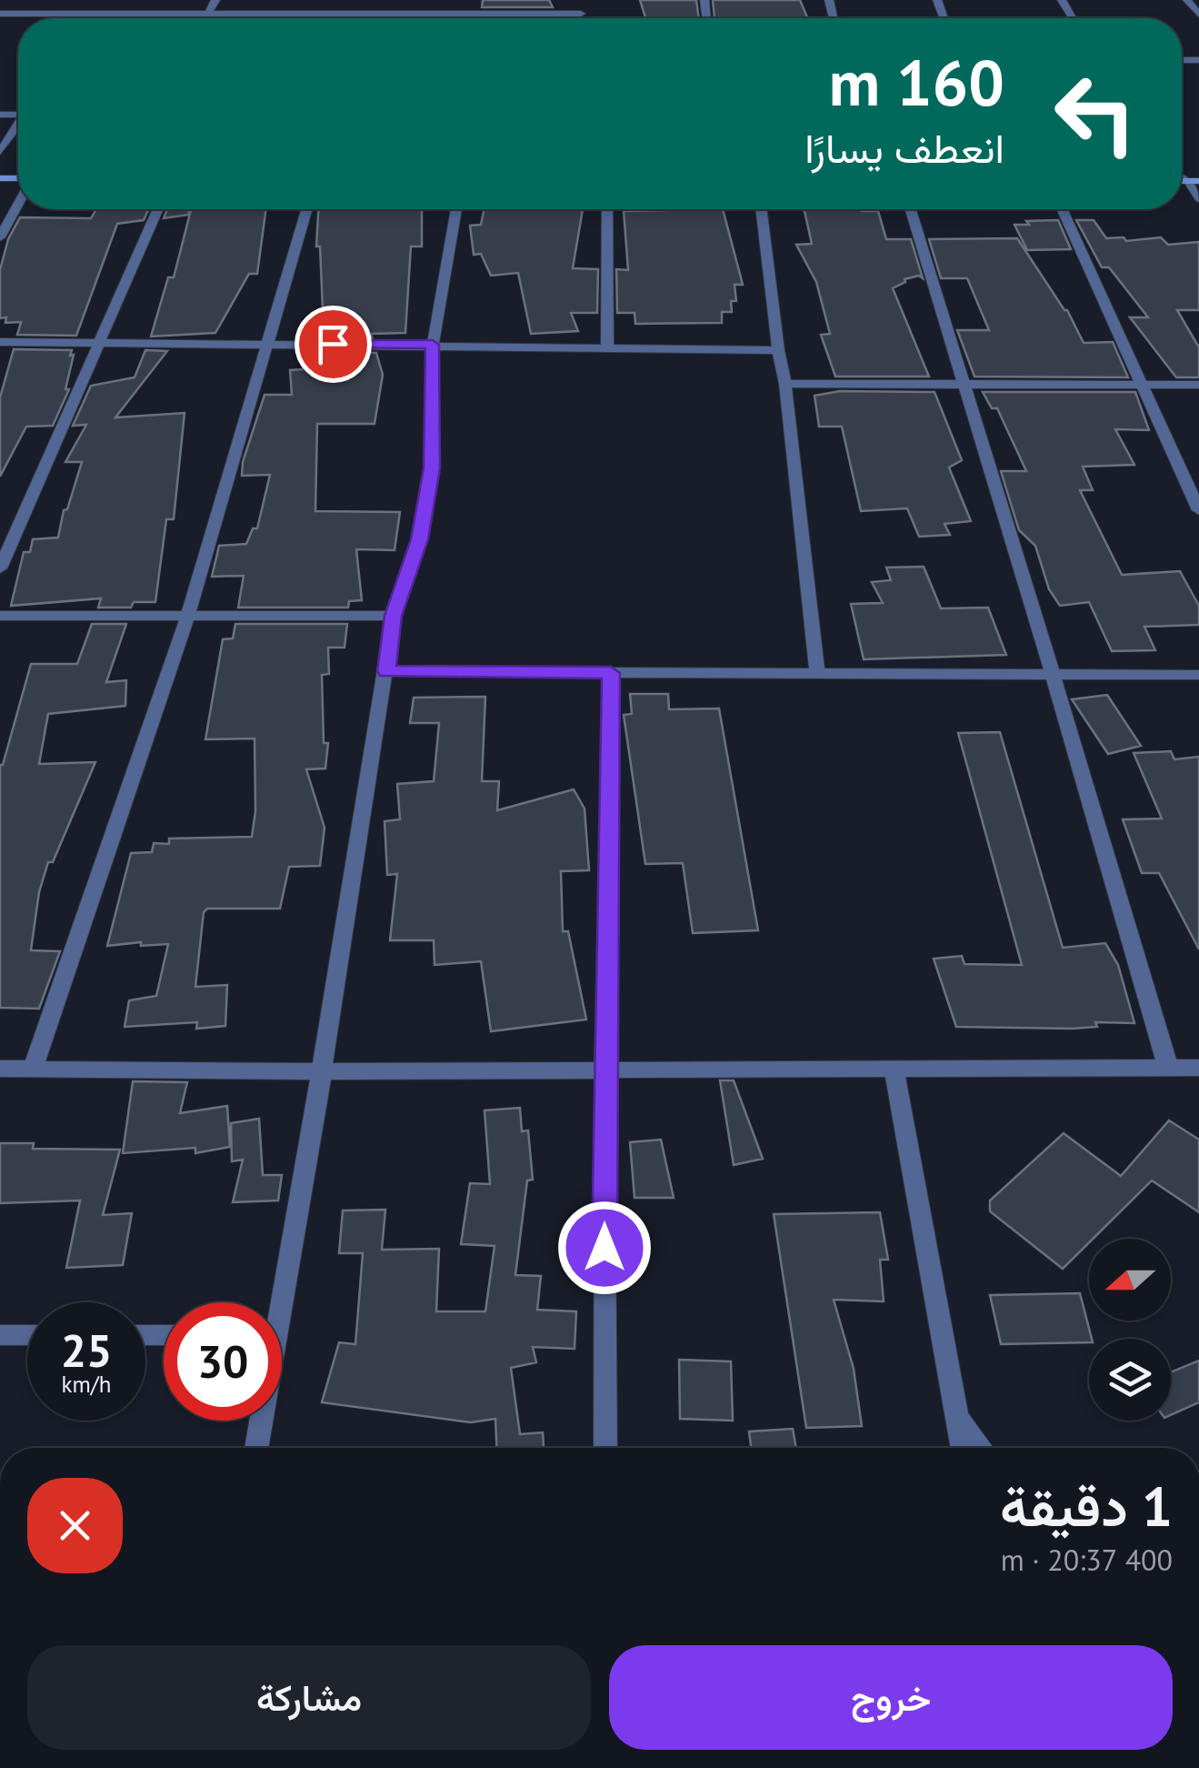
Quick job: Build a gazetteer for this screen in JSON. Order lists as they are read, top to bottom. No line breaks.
{"north":"left","page":{"turn":["160 m","انعطف يسارًا"],"speed":"25 km/h","limit":"30","heading":["1 دقيقة","400 m · 20:37"],"buttons":["خروج","مشاركة"]}}
